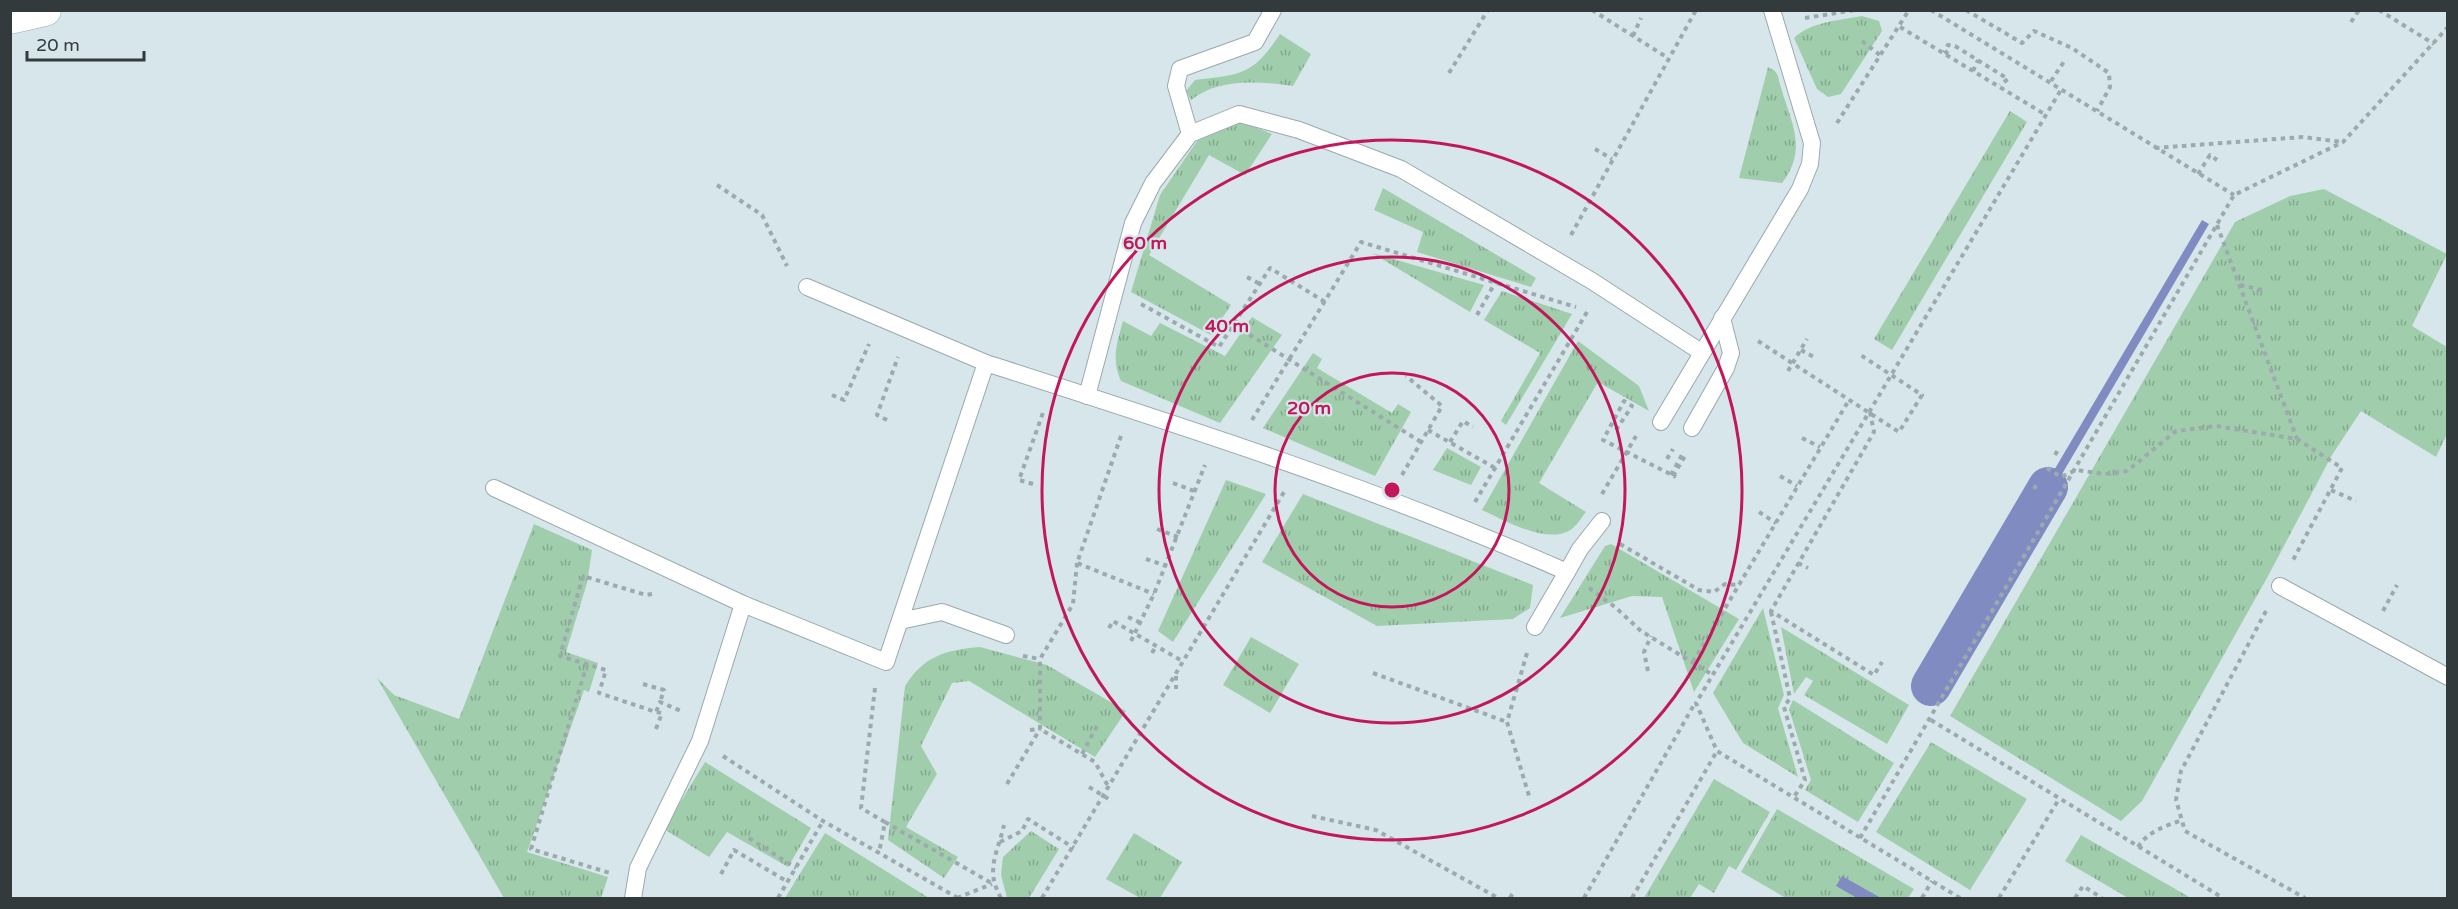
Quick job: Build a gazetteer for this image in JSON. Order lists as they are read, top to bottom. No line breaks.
{"scale_bar":"20 m","rings":["60 m","40 m","20 m"]}
